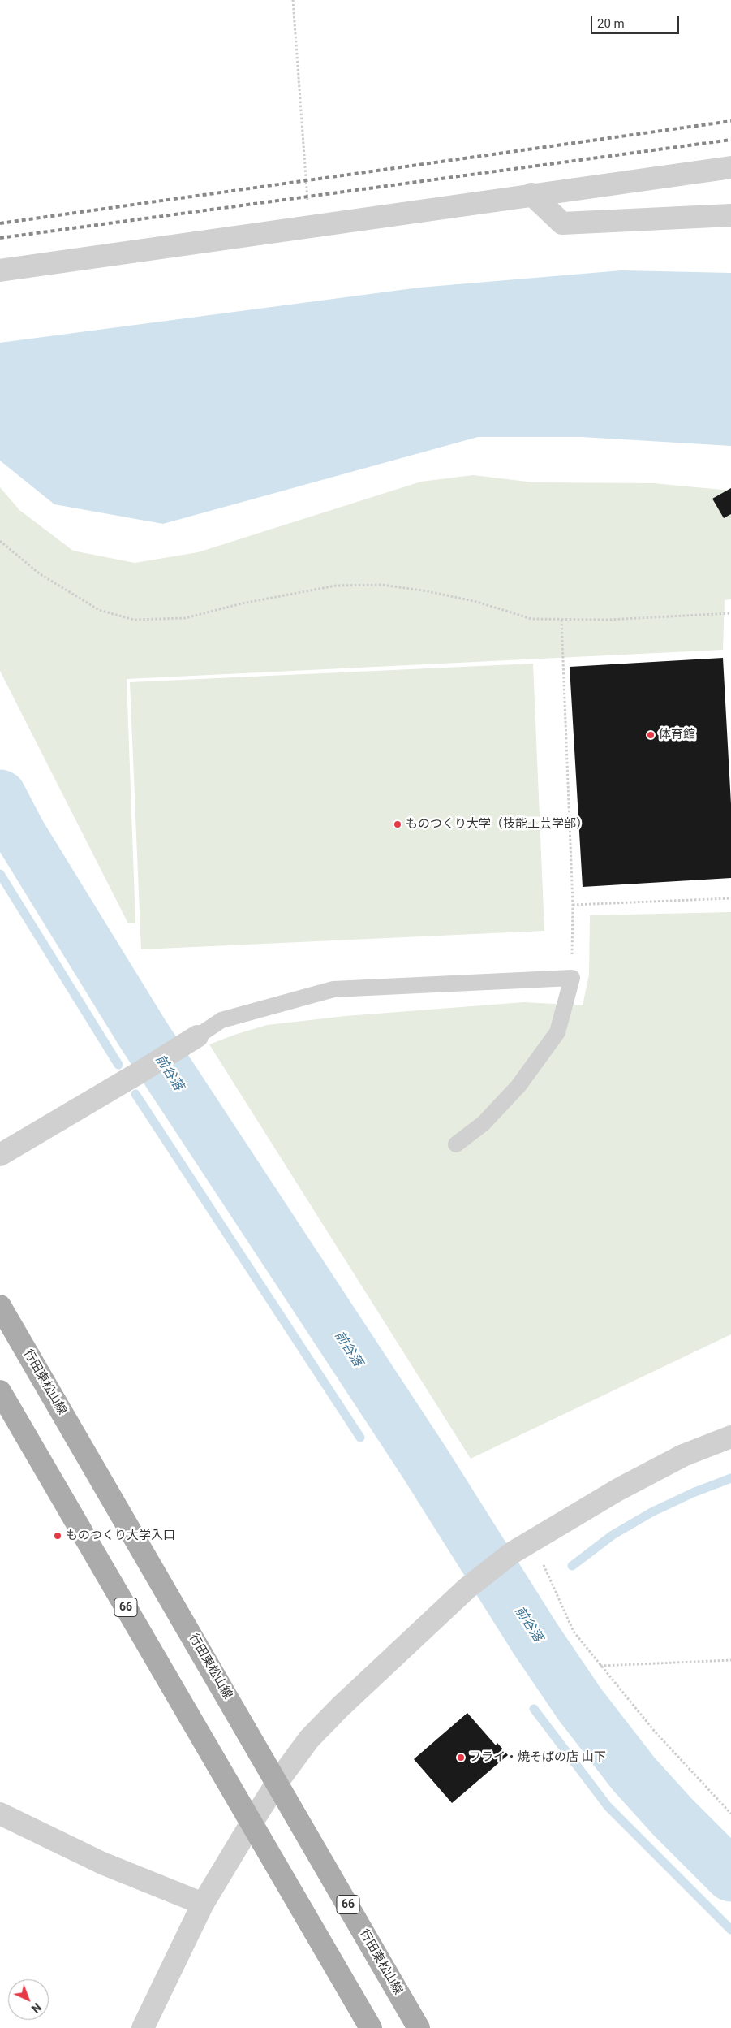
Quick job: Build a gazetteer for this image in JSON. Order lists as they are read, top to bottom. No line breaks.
{"streets":{"main road":["行田東松山線","66"]},"water":["前谷落"],"places":["体育館","ものつくり大学（技能工芸学部）","ものつくり大学入口","フライ・焼そばの店 山下"],"scale_bar":"20 m","north":"bottom right"}
